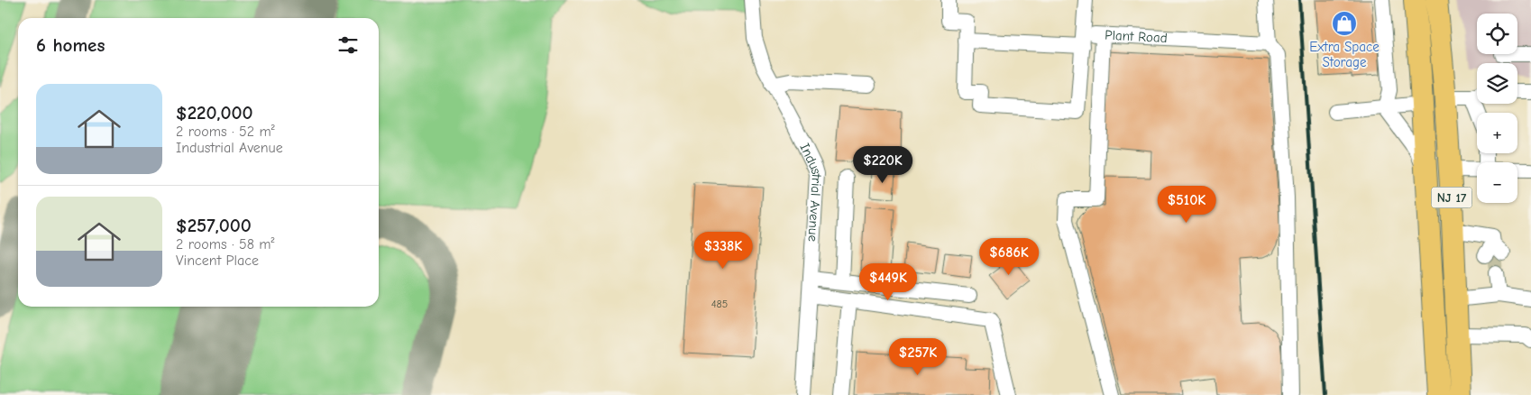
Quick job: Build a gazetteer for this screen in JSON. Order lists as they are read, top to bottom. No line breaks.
{"streets":{"highway":["NJ 17"],"street":["Plant Road","Industrial Avenue"]},"places":{"shop":["Extra Space Storage"]},"house_numbers":["485"],"page":{"map_buttons":["+","−"],"heading":"6 homes","list":[{"name":"$220,000","note":"2 rooms · 52 m² · Industrial Avenue"},{"name":"$257,000","note":"2 rooms · 58 m² · Vincent Place"}],"price":["$220K","$510K","$338K","$686K","$449K","$257K"]}}
